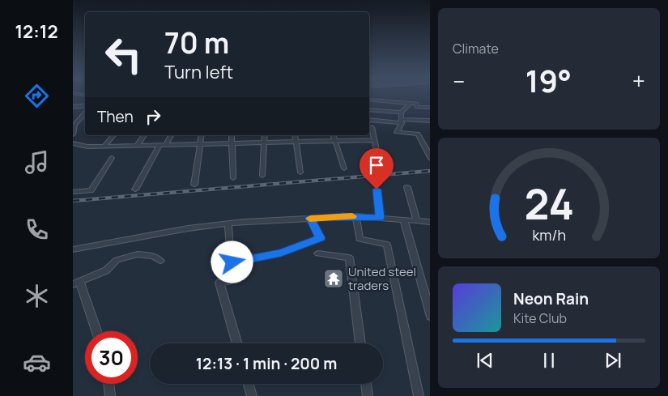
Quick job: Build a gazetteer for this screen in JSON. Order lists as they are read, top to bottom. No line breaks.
{"places":{"temple":["United steel traders"]},"page":{"tabs":"12:12","tile":"Climate","turn":["70 m","Turn left"],"heat":["−","19°","+"],"then":"Then","song":["Neon Rain","Kite Club"],"limit":"30","trip":"12:13 · 1 min · 200 m","gauge":["24","km/h"]}}
